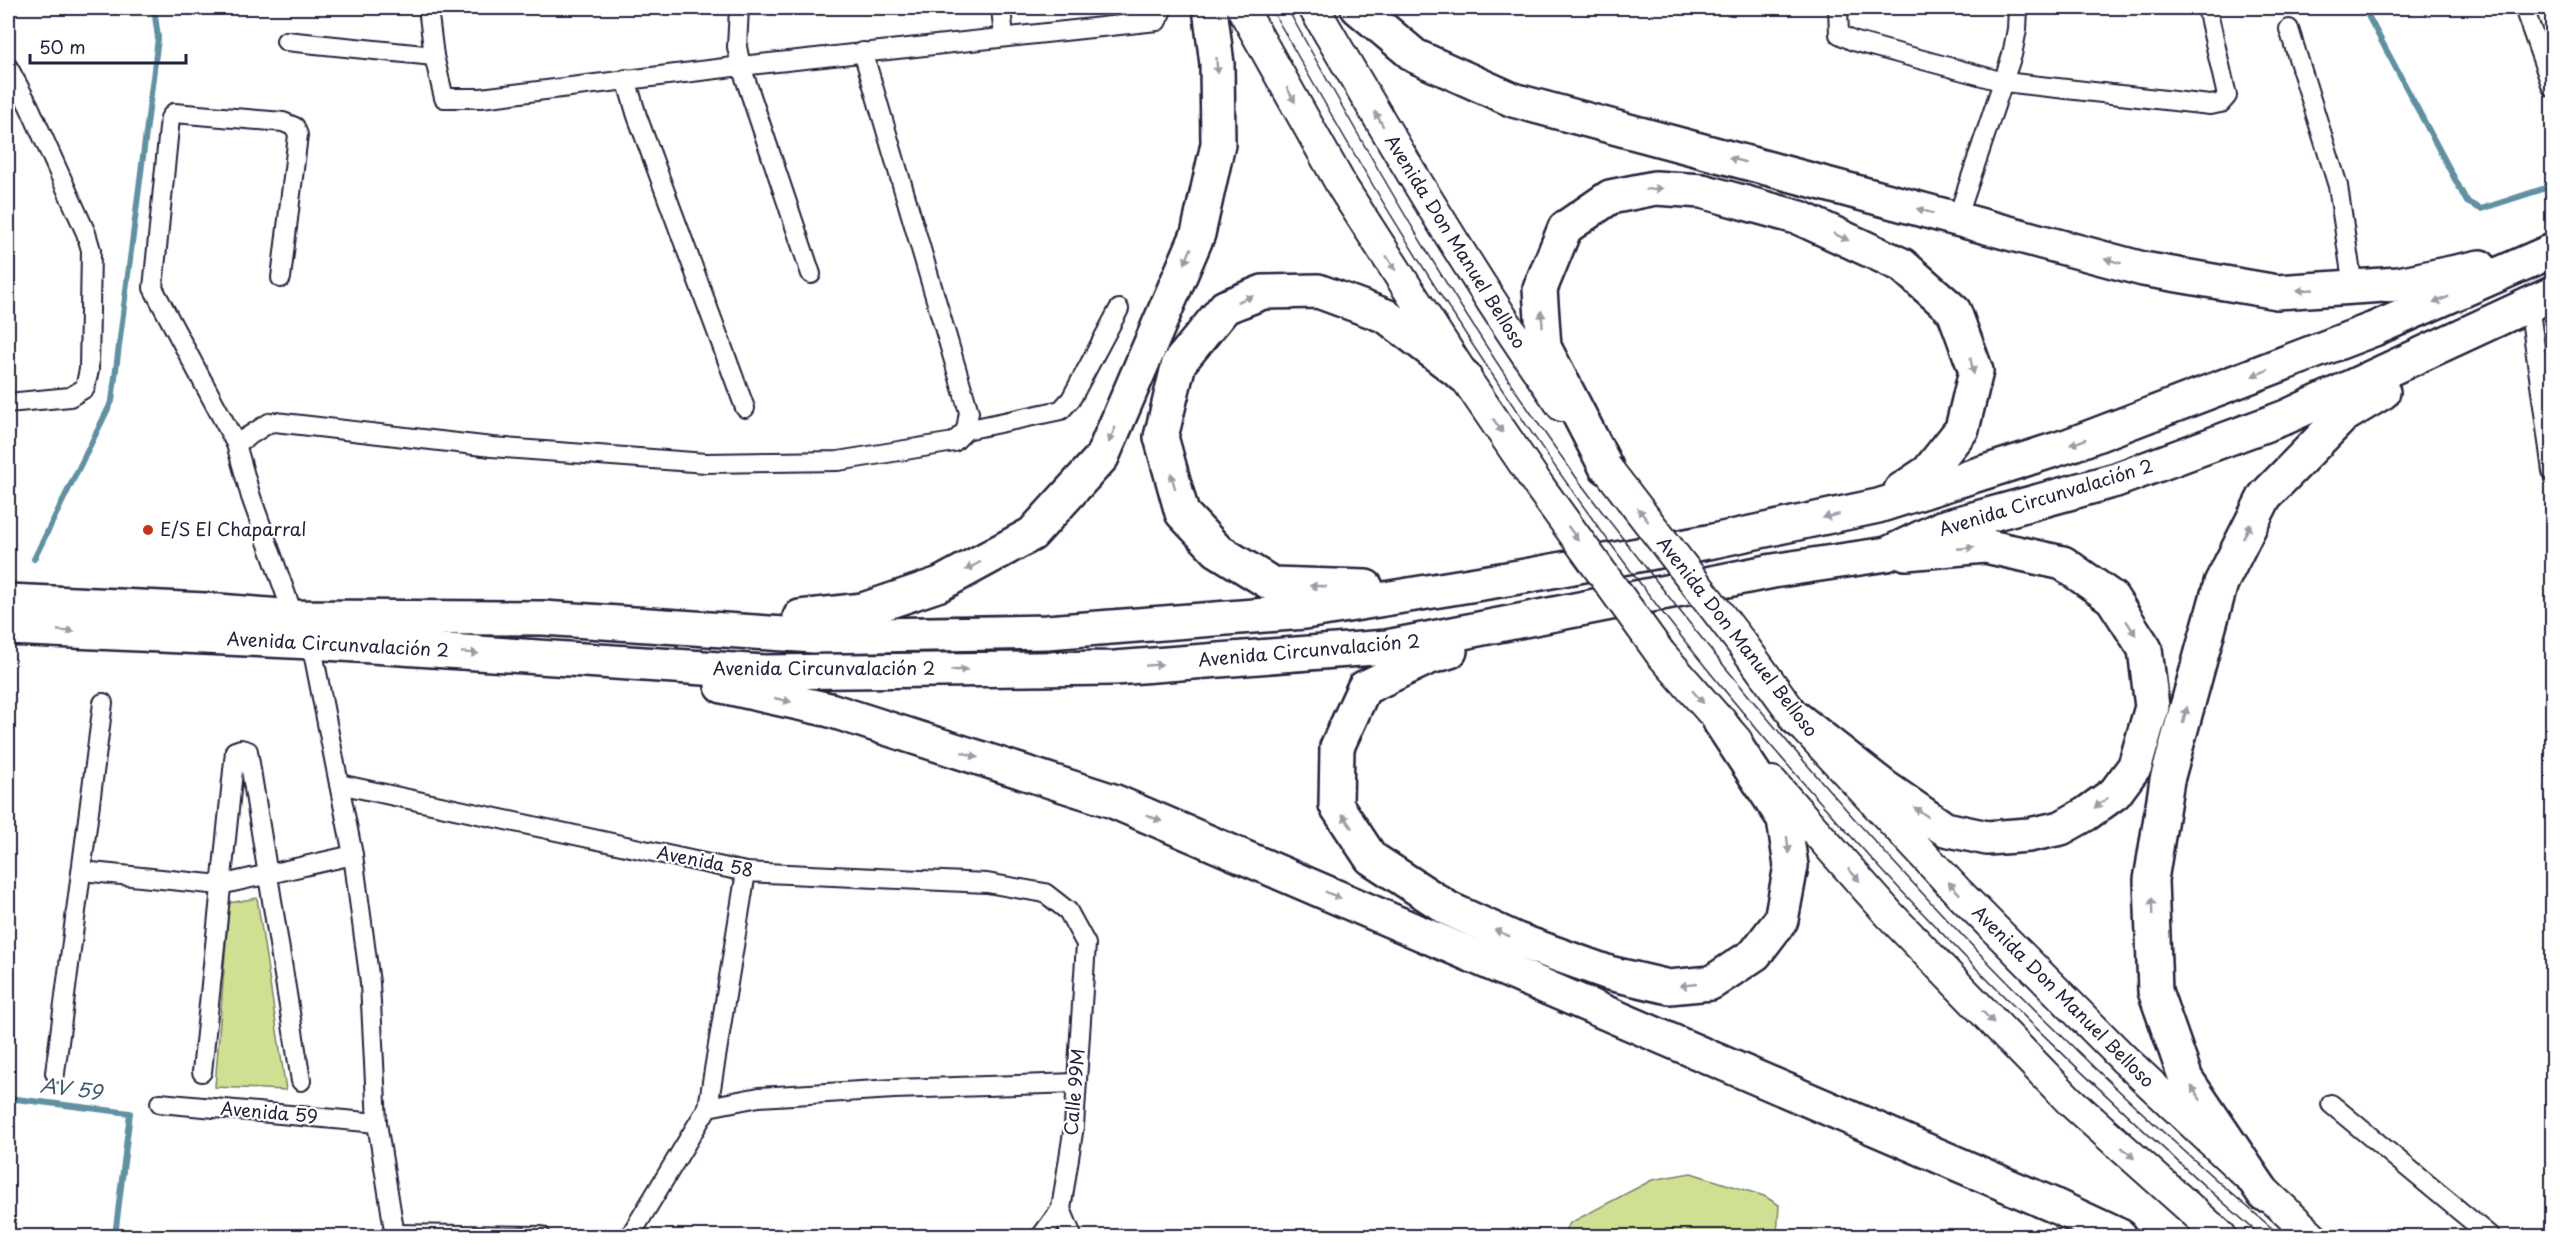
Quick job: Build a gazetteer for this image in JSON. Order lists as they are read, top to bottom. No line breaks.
{"streets":{"highway":["Avenida Circunvalación 2"],"main road":["Avenida Don Manuel Belloso"],"street":["Avenida 58","Calle 99M","Avenida 59"]},"crossings":[["Avenida 58","Calle 99M"]],"water":["AV 59"],"places":["E/S El Chaparral"],"scale_bar":"50 m"}
